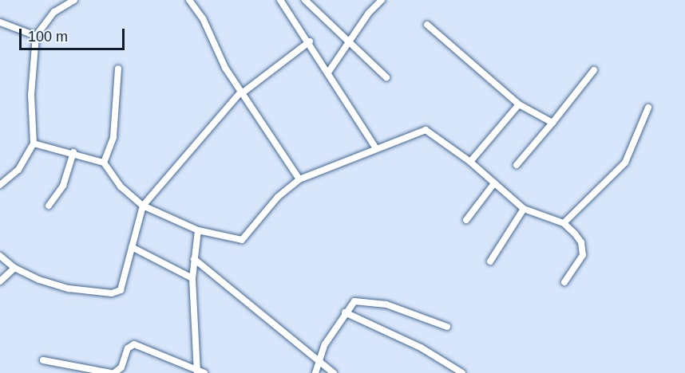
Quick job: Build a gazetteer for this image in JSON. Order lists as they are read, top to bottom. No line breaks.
{"scale_bar":"100 m"}
